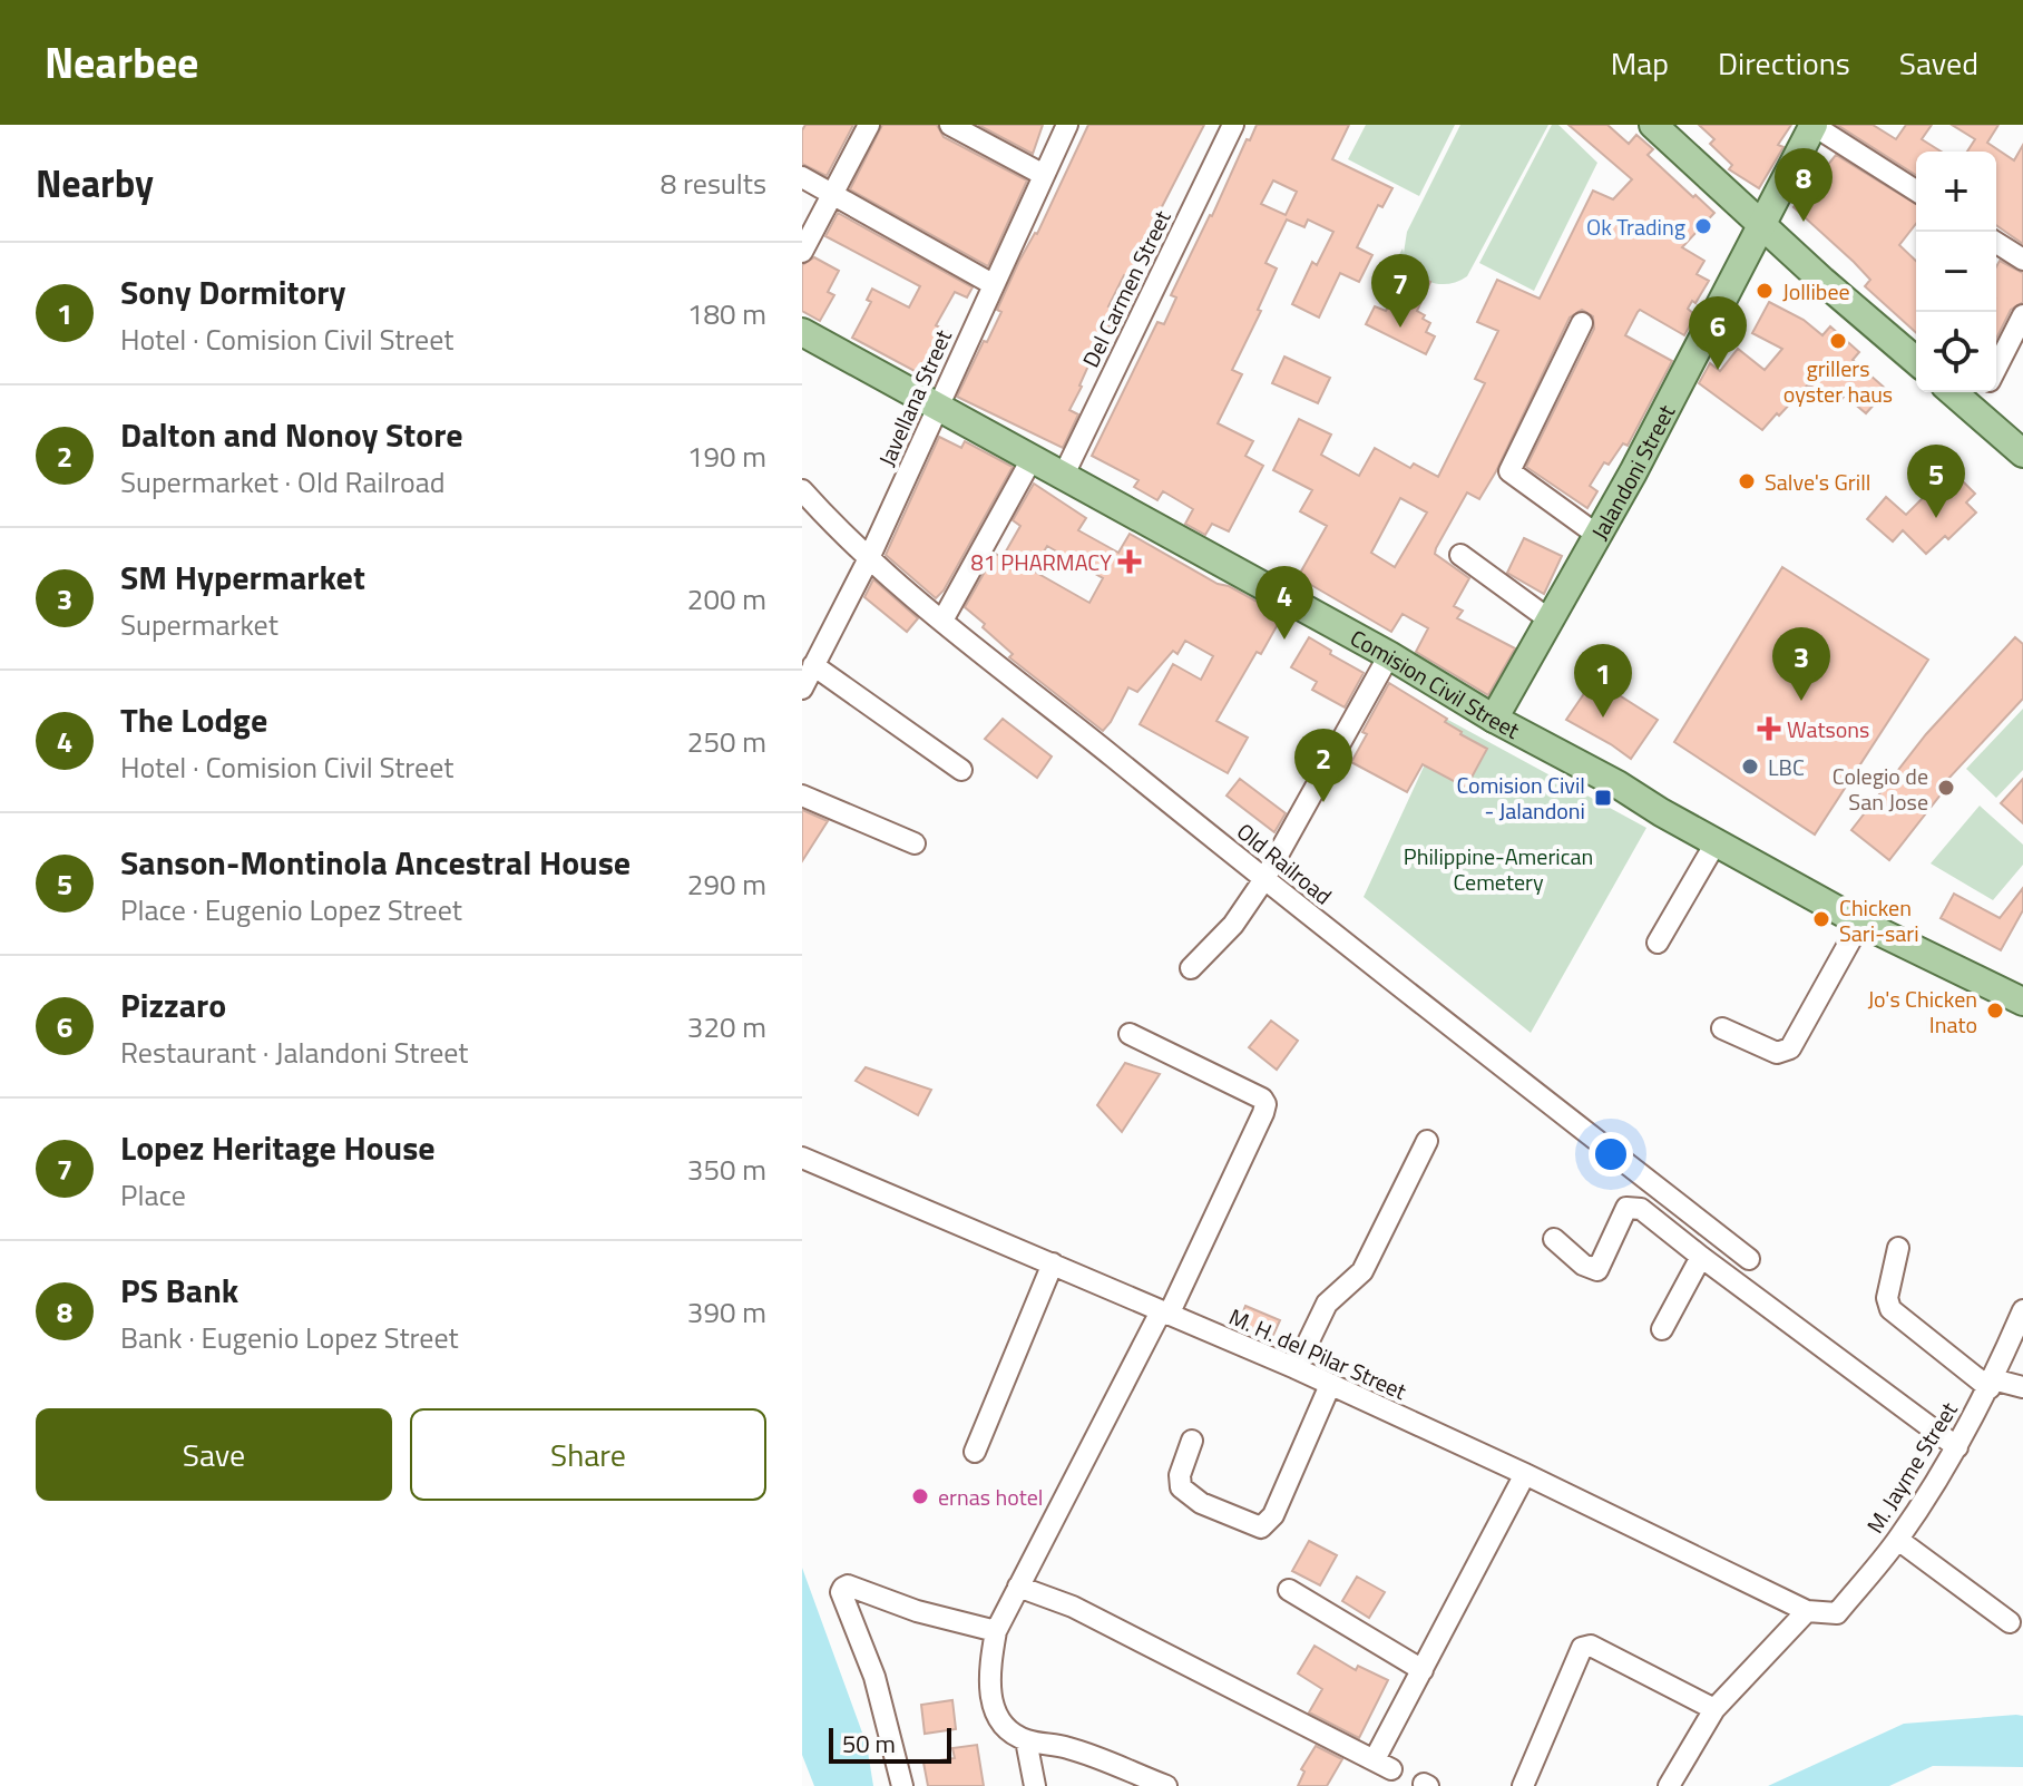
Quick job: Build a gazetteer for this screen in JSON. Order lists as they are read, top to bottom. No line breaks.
{"streets":{"main road":["Jalandoni Street","Comision Civil Street"],"street":["Del Carmen Street","Javellana Street","Old Railroad","M. H. del Pilar Street","M. Jayme Street"]},"crossings":[["Del Carmen Street","Comision Civil Street"],["Javellana Street","Comision Civil Street"],["Javellana Street","Old Railroad"],["Jalandoni Street","Comision Civil Street"],["M. H. del Pilar Street","M. Jayme Street"]],"parks":["Philippine-American Cemetery"],"places":{"other":["Ok Trading","Jollibee","grillers oyster haus","Salve's Grill","LBC","Colegio de San Jose","Chicken Sari-sari","Jo's Chicken Inato","ernas hotel"],"health":["81 PHARMACY","Watsons"],"transit":["Comision Civil - Jalandoni"]},"scale_bar":"50 m","page":{"header":"Nearbee","nav":["Map","Directions","Saved"],"heading":["Nearby","8 results"],"pins":["8","7","6","5","4","3","1","2"],"map_buttons":["+","−"],"list":[{"mark":"1","name":"Sony Dormitory","note":"Hotel · Comision Civil Street","value":"180 m"},{"mark":"2","name":"Dalton and Nonoy Store","note":"Supermarket · Old Railroad","value":"190 m"},{"mark":"3","name":"SM Hypermarket","note":"Supermarket","value":"200 m"},{"mark":"4","name":"The Lodge","note":"Hotel · Comision Civil Street","value":"250 m"},{"mark":"5","name":"Sanson-Montinola Ancestral House","note":"Place · Eugenio Lopez Street","value":"290 m"},{"mark":"6","name":"Pizzaro","note":"Restaurant · Jalandoni Street","value":"320 m"},{"mark":"7","name":"Lopez Heritage House","note":"Place","value":"350 m"},{"mark":"8","name":"PS Bank","note":"Bank · Eugenio Lopez Street","value":"390 m"}],"buttons":["Save","Share"],"scale":"50 m"}}
